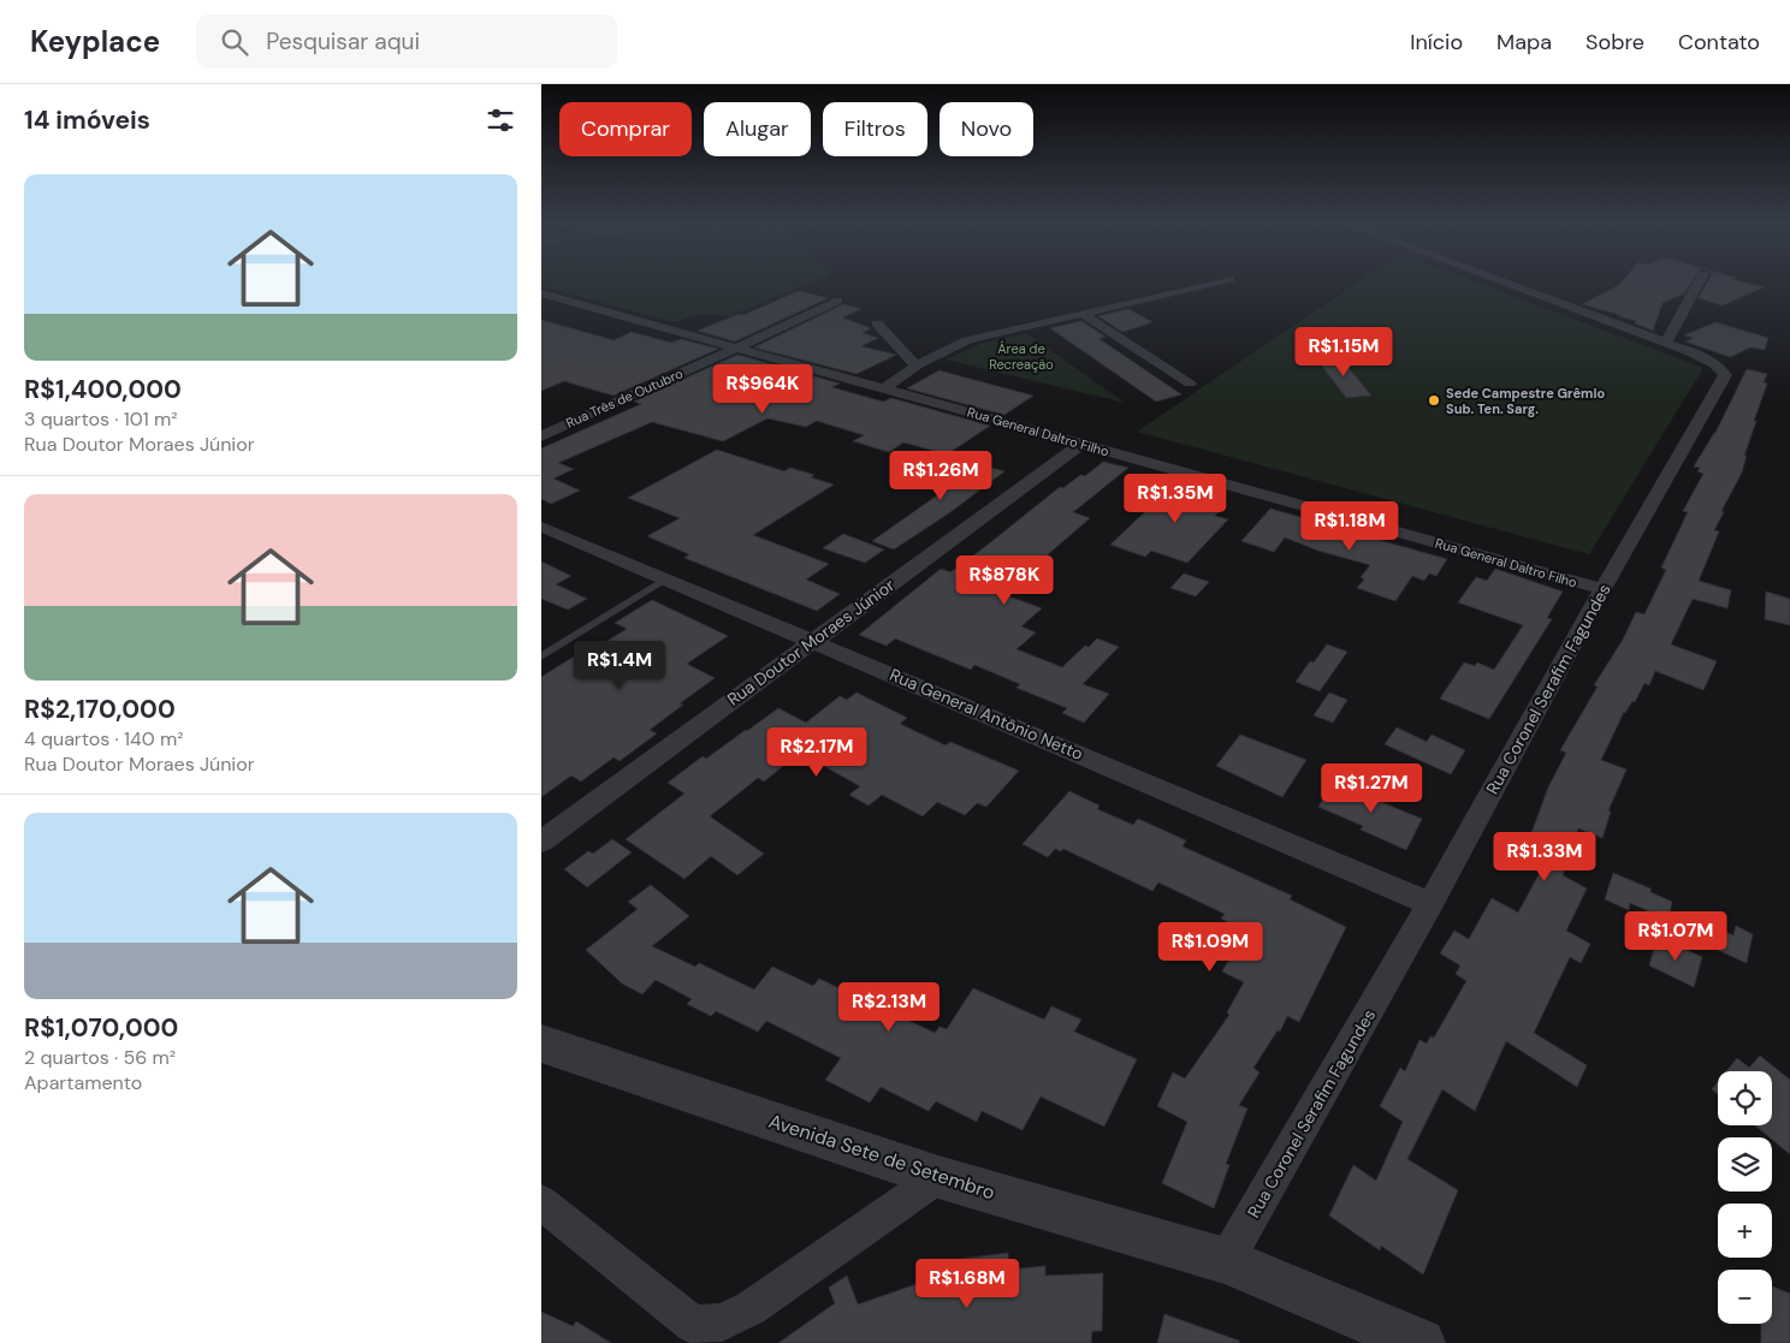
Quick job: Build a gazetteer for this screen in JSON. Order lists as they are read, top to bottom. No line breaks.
{"streets":{"street":["Rua Três de Outubro","Rua General Daltro Filho","Rua Doutor Moraes Júnior","Rua Coronel Serafim Fagundes","Rua General Antônio Netto","Avenida Sete de Setembro"]},"crossings":[["Rua Três de Outubro","Rua General Daltro Filho"],["Rua General Daltro Filho","Rua Doutor Moraes Júnior"],["Rua General Daltro Filho","Rua Coronel Serafim Fagundes"],["Rua Doutor Moraes Júnior","Rua General Antônio Netto"],["Rua Coronel Serafim Fagundes","Rua General Antônio Netto"],["Rua Coronel Serafim Fagundes","Avenida Sete de Setembro"]],"parks":["Área de Recreação"],"places":["Sede Campestre Grêmio Sub. Ten. Sarg."],"page":{"header":"Keyplace","search":"Pesquisar aqui","nav":["Início","Mapa","Sobre","Contato"],"heading":"14 imóveis","chip":["Comprar","Alugar","Filtros","Novo"],"list":[{"name":"R$1,400,000","note":"3 quartos · 101 m² · Rua Doutor Moraes Júnior"},{"name":"R$2,170,000","note":"4 quartos · 140 m² · Rua Doutor Moraes Júnior"},{"name":"R$1,070,000","note":"2 quartos · 56 m² · Apartamento"}],"price":["R$1.15M","R$964K","R$1.26M","R$1.35M","R$1.18M","R$878K","R$1.4M","R$2.17M","R$1.27M","R$1.33M","R$1.07M","R$1.09M","R$2.13M","R$1.68M"],"map_buttons":["+","−"]}}
